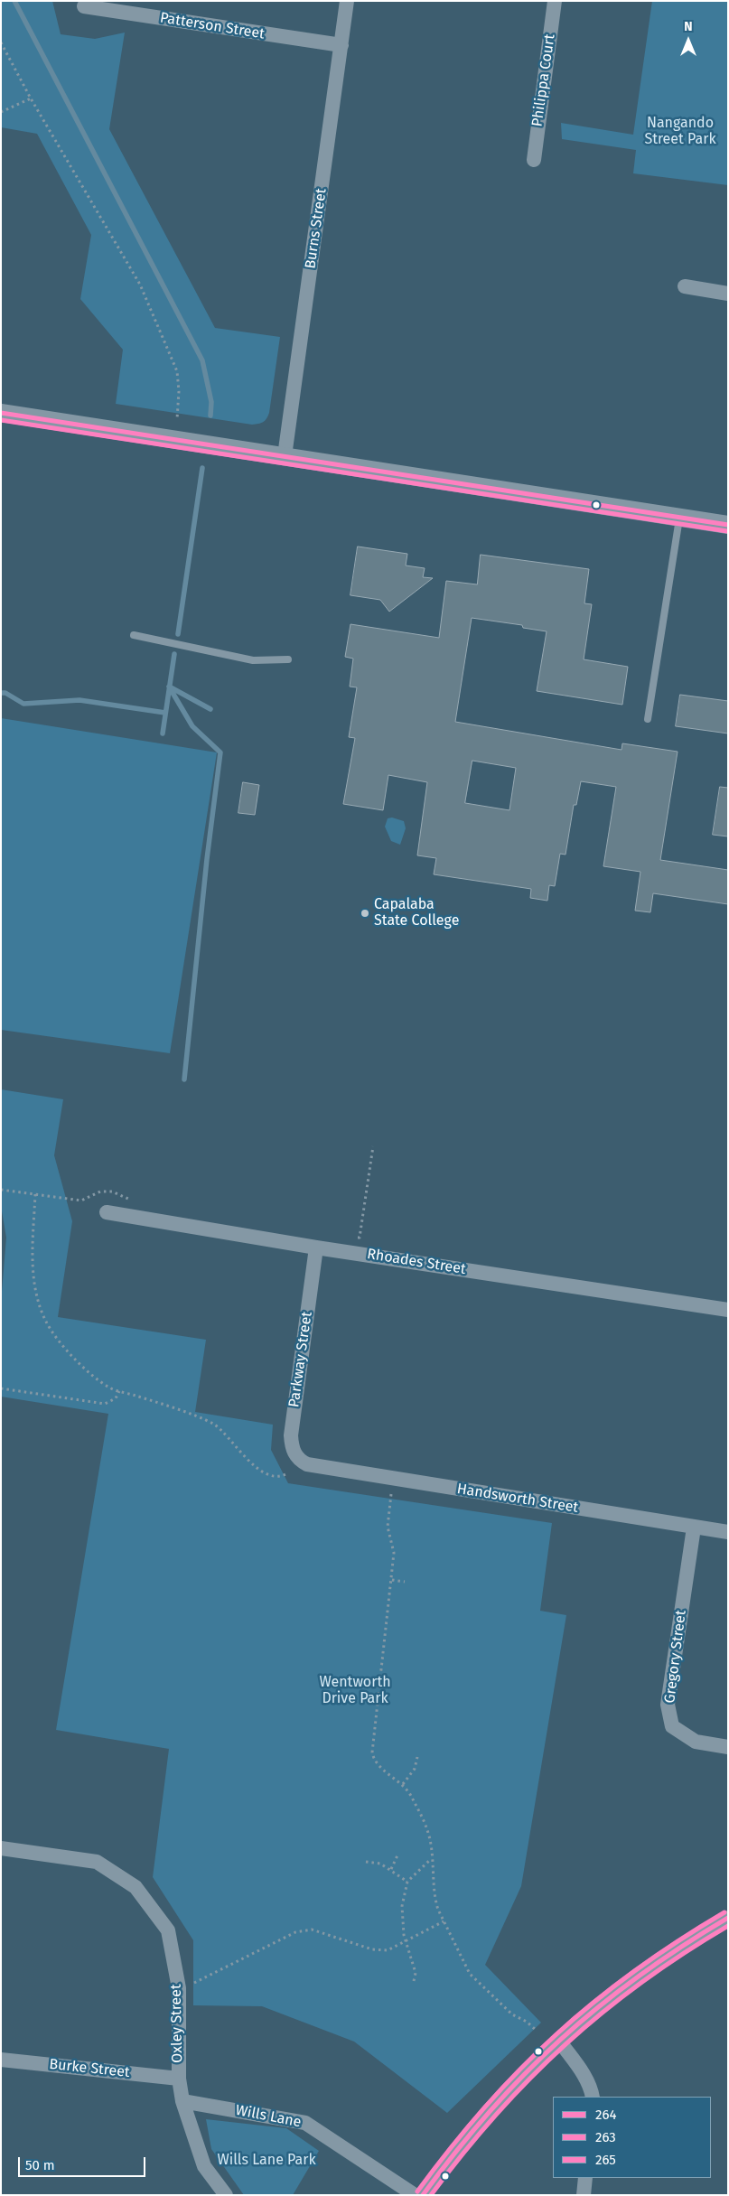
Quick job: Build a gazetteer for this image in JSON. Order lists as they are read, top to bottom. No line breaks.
{"streets":{"street":["Patterson Street","Philippa Court","Burns Street","Rhoades Street","Parkway Street","Handsworth Street","Gregory Street","Oxley Street","Burke Street","Wills Lane"]},"crossings":[["Patterson Street","Burns Street"],["Rhoades Street","Parkway Street"],["Parkway Street","Handsworth Street"],["Handsworth Street","Gregory Street"],["Oxley Street","Burke Street"],["Oxley Street","Wills Lane"]],"parks":["Nangando Street Park","Wentworth Drive Park","Wills Lane Park"],"places":["Capalaba State College"],"lines":["transit line 264","transit line 263","transit line 265"],"legend":["264","263","265"],"scale_bar":"50 m","north":"top"}
